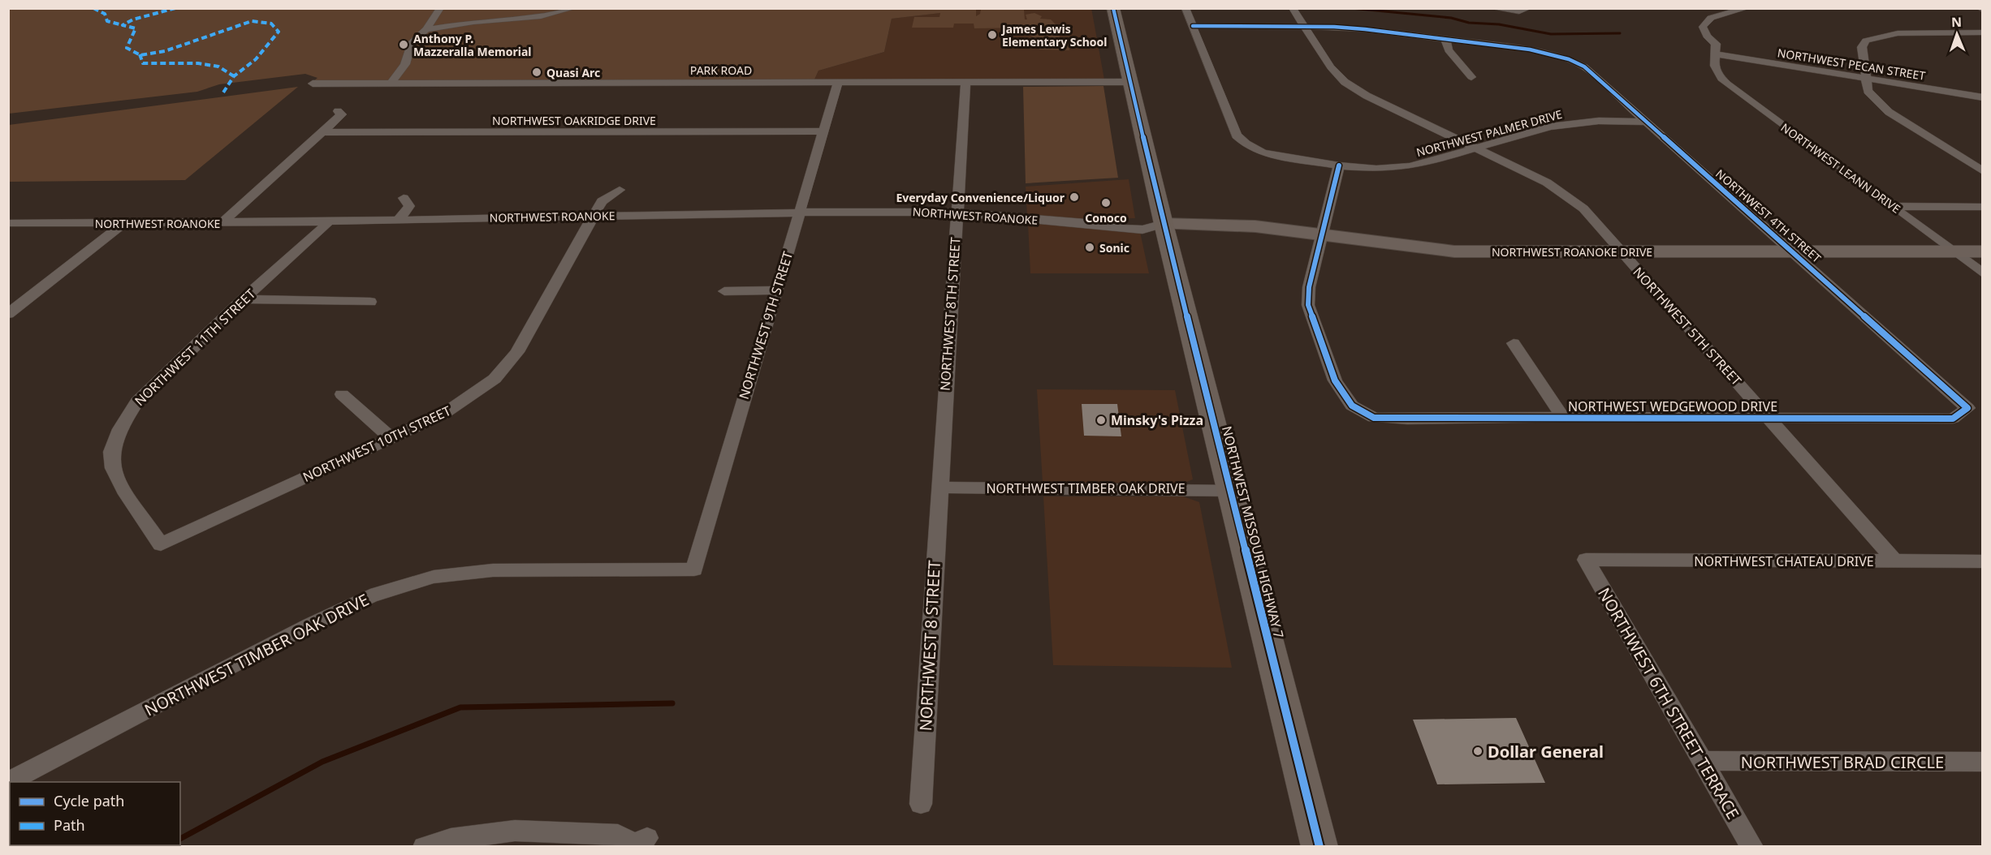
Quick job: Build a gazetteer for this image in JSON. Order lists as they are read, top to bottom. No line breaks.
{"streets":{"main road":["NORTHWEST MISSOURI HIGHWAY 7"],"street":["NORTHWEST PECAN STREET","PARK ROAD","NORTHWEST OAKRIDGE DRIVE","NORTHWEST PALMER DRIVE","NORTHWEST LEANN DRIVE","NORTHWEST ROANOKE","NORTHWEST 4TH STREET","NORTHWEST ROANOKE DRIVE","NORTHWEST 8TH STREET","NORTHWEST 9TH STREET","NORTHWEST 5TH STREET","NORTHWEST 11TH STREET","NORTHWEST WEDGEWOOD DRIVE","NORTHWEST 10TH STREET","NORTHWEST TIMBER OAK DRIVE","NORTHWEST CHATEAU DRIVE","NORTHWEST 8 STREET","NORTHWEST 6TH STREET TERRACE","NORTHWEST BRAD CIRCLE"]},"crossings":[["NORTHWEST PECAN STREET","NORTHWEST LEANN DRIVE"],["PARK ROAD","NORTHWEST 8TH STREET"],["PARK ROAD","NORTHWEST 9TH STREET"],["PARK ROAD","NORTHWEST MISSOURI HIGHWAY 7"],["NORTHWEST OAKRIDGE DRIVE","NORTHWEST 9TH STREET"],["NORTHWEST PALMER DRIVE","NORTHWEST 4TH STREET"],["NORTHWEST PALMER DRIVE","NORTHWEST 5TH STREET"],["NORTHWEST LEANN DRIVE","NORTHWEST ROANOKE DRIVE"],["NORTHWEST ROANOKE","NORTHWEST ROANOKE DRIVE"],["NORTHWEST ROANOKE","NORTHWEST 8TH STREET"],["NORTHWEST ROANOKE","NORTHWEST 9TH STREET"],["NORTHWEST ROANOKE","NORTHWEST 11TH STREET"],["NORTHWEST ROANOKE","NORTHWEST 10TH STREET"],["NORTHWEST ROANOKE","NORTHWEST MISSOURI HIGHWAY 7"],["NORTHWEST 4TH STREET","NORTHWEST ROANOKE DRIVE"],["NORTHWEST 4TH STREET","NORTHWEST 5TH STREET"],["NORTHWEST 4TH STREET","NORTHWEST WEDGEWOOD DRIVE"],["NORTHWEST ROANOKE DRIVE","NORTHWEST 5TH STREET"],["NORTHWEST ROANOKE DRIVE","NORTHWEST WEDGEWOOD DRIVE"],["NORTHWEST ROANOKE DRIVE","NORTHWEST MISSOURI HIGHWAY 7"],["NORTHWEST 8TH STREET","NORTHWEST TIMBER OAK DRIVE"],["NORTHWEST 8TH STREET","NORTHWEST 8 STREET"],["NORTHWEST 9TH STREET","NORTHWEST TIMBER OAK DRIVE"],["NORTHWEST 5TH STREET","NORTHWEST WEDGEWOOD DRIVE"],["NORTHWEST 5TH STREET","NORTHWEST CHATEAU DRIVE"],["NORTHWEST 11TH STREET","NORTHWEST 10TH STREET"],["NORTHWEST TIMBER OAK DRIVE","NORTHWEST MISSOURI HIGHWAY 7"],["NORTHWEST TIMBER OAK DRIVE","NORTHWEST 8 STREET"],["NORTHWEST CHATEAU DRIVE","NORTHWEST 6TH STREET TERRACE"],["NORTHWEST 6TH STREET TERRACE","NORTHWEST BRAD CIRCLE"]],"places":["James Lewis Elementary School","Anthony P. Mazzeralla Memorial","Quasi Arc","Everyday Convenience/Liquor","Conoco","Sonic","Minsky's Pizza","Dollar General"],"legend":["Cycle path","Path"],"north":"top"}
